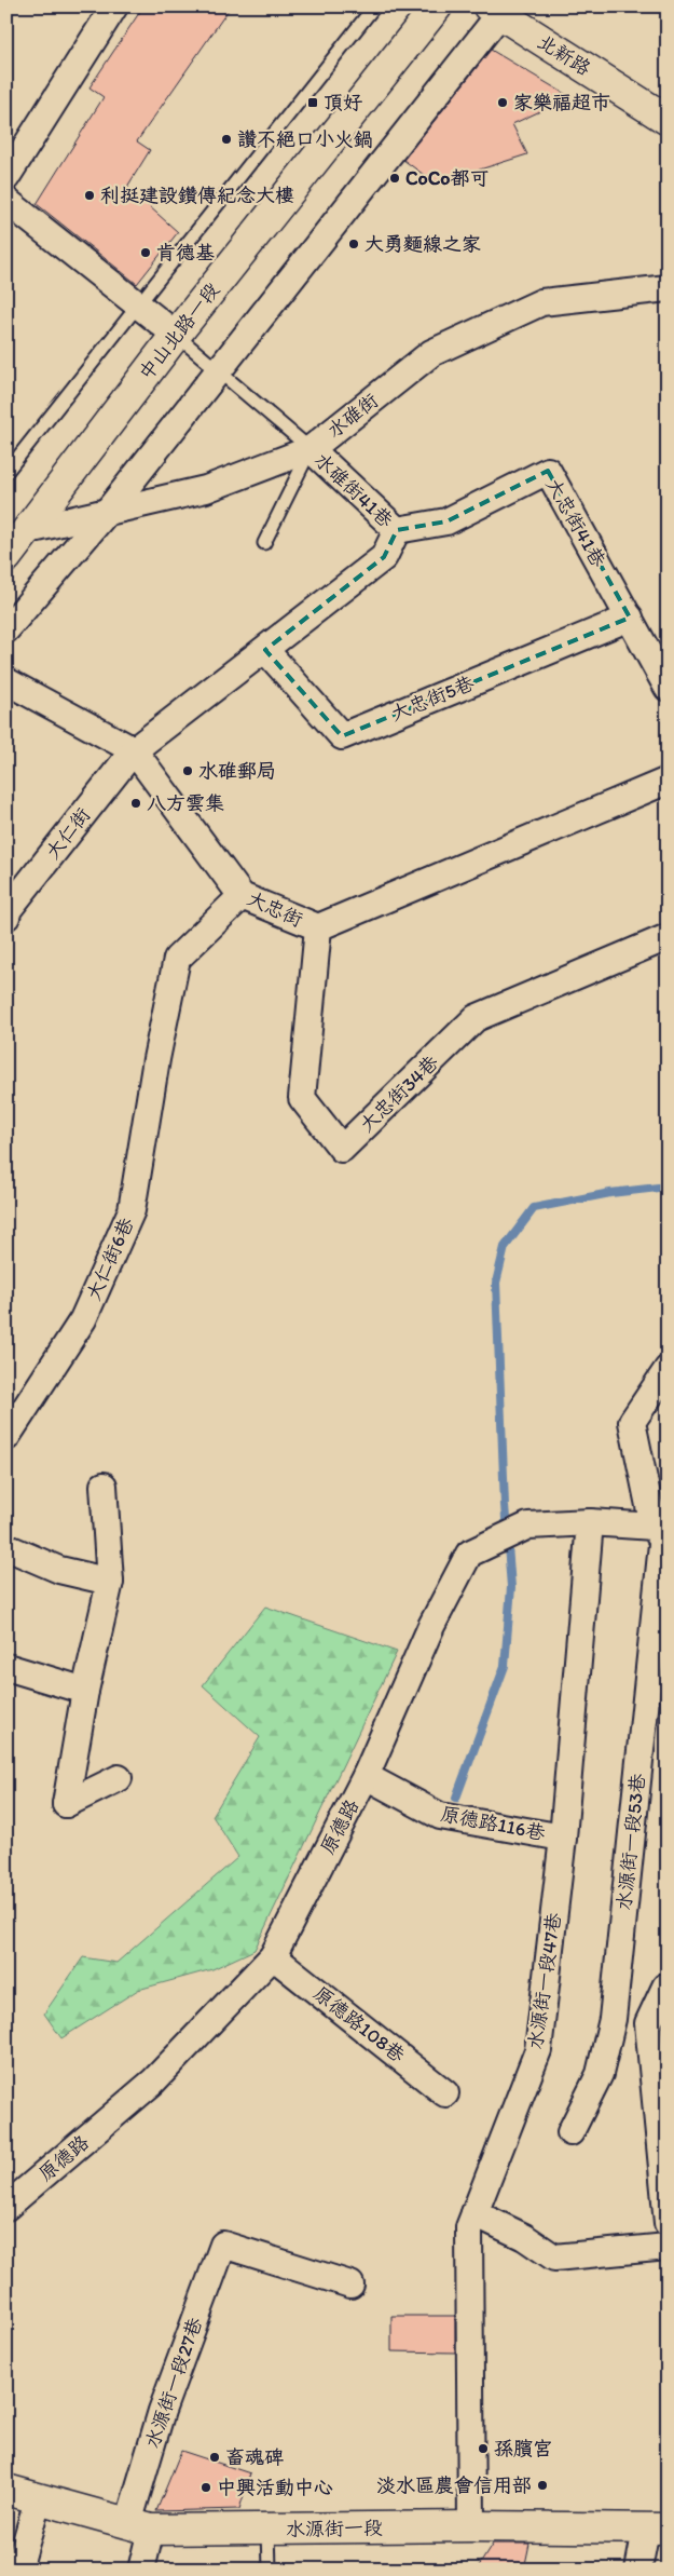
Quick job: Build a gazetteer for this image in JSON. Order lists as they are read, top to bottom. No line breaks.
{"streets":{"main road":["北新路","中山北路一段","水源街一段"],"street":["水碓街","水碓街41巷","大忠街41巷","大忠街5巷","大仁街","大忠街","大忠街34巷","大仁街6巷","原德路116巷","原德路","水源街一段53巷","水源街一段47巷","原德路108巷","水源街一段27巷"]},"crossings":[["中山北路一段","水碓街"],["水碓街","水碓街41巷"],["水碓街41巷","大忠街41巷"],["大忠街41巷","大忠街5巷"],["大仁街","大忠街"],["大忠街","大忠街34巷"],["大忠街","大仁街6巷"],["原德路116巷","原德路"],["原德路116巷","水源街一段47巷"],["原德路","水源街一段53巷"],["原德路","水源街一段47巷"],["原德路","原德路108巷"],["水源街一段47巷","水源街一段"],["水源街一段27巷","水源街一段"]],"places":{"transit":["頂好"],"other":["家樂福超市","讚不絕口小火鍋","CoCo都可","利挺建設鑽傳紀念大樓","大勇麵線之家","肯德基","水碓郵局","八方雲集","孫臏宮","畜魂碑","淡水區農會信用部","中興活動中心"]}}
